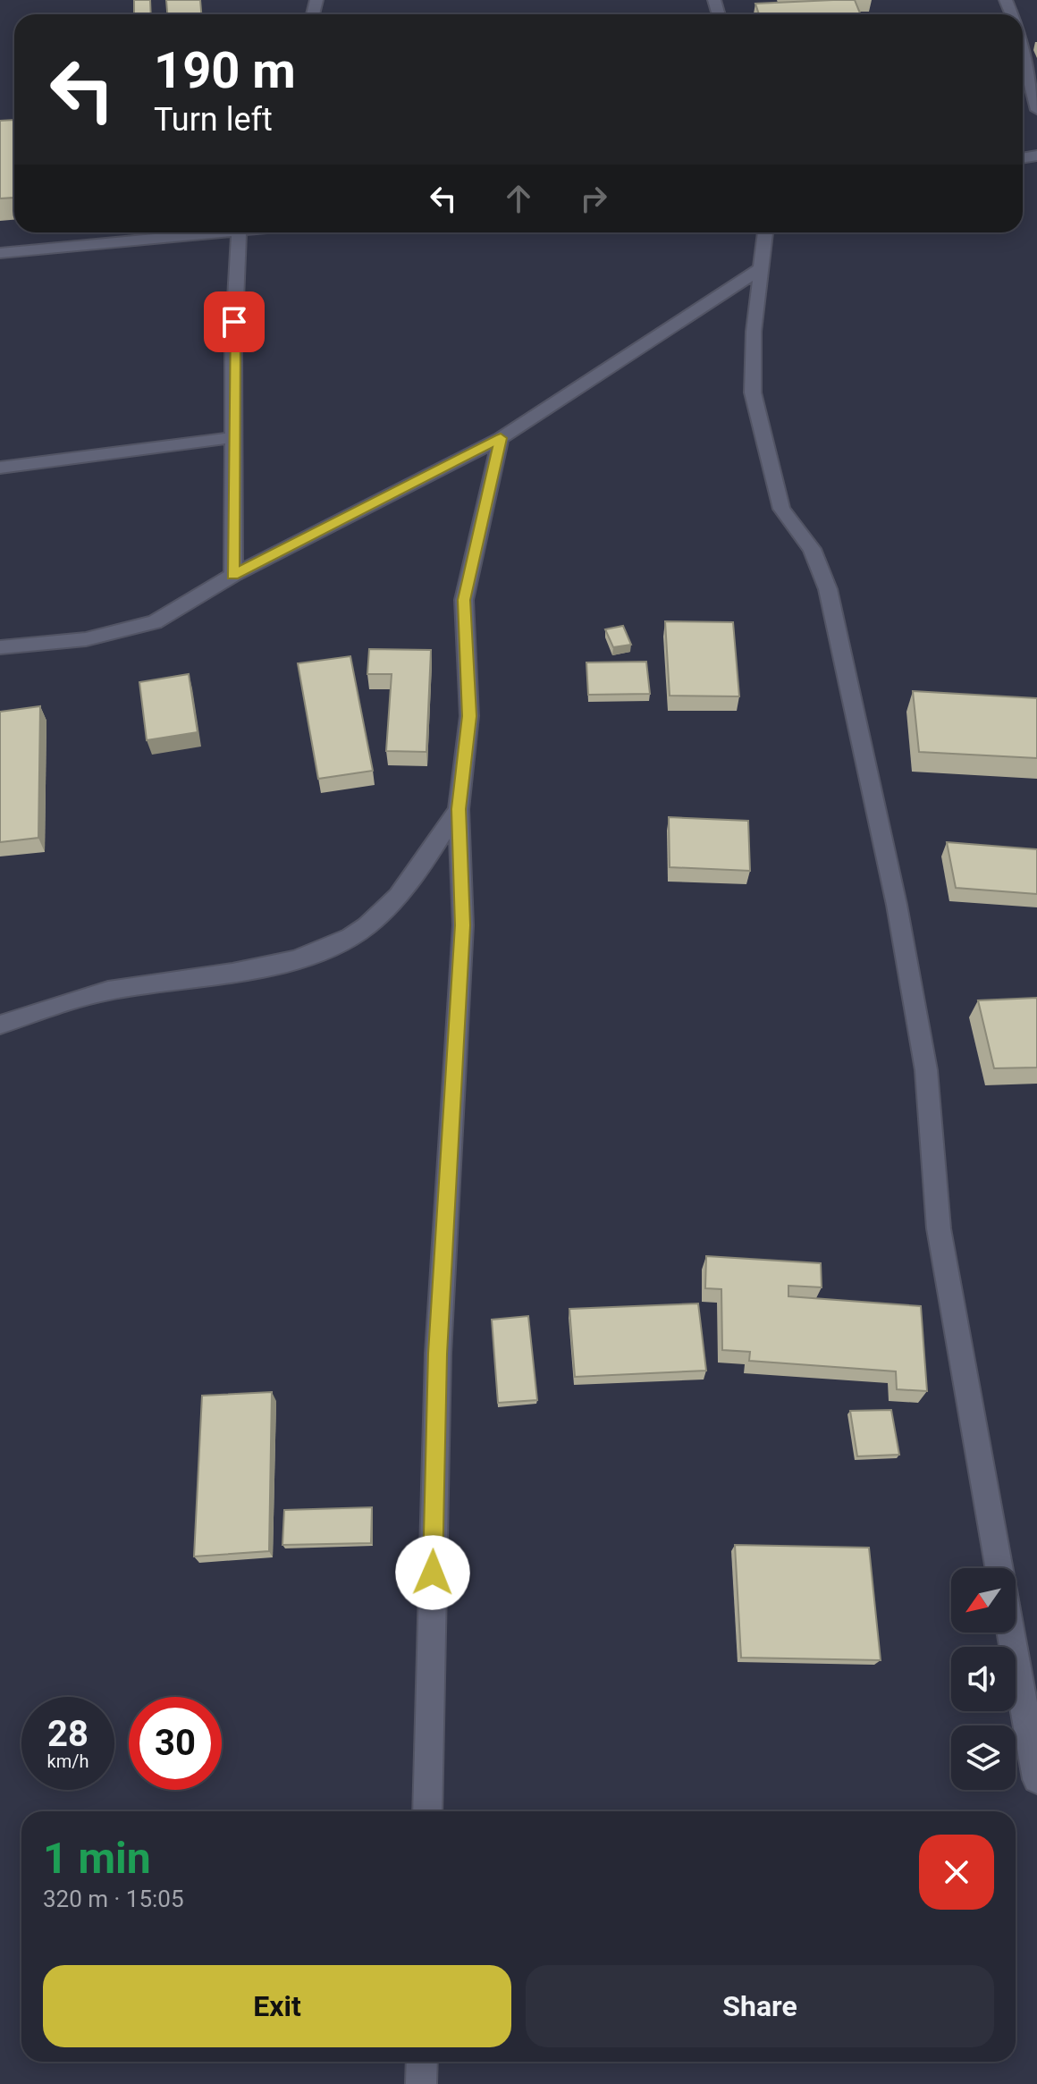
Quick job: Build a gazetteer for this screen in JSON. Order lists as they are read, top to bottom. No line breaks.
{"north":"bottom left","page":{"turn":["190 m","Turn left"],"speed":"28 km/h","limit":"30","heading":["1 min","320 m · 15:05"],"buttons":["Exit","Share"]}}
